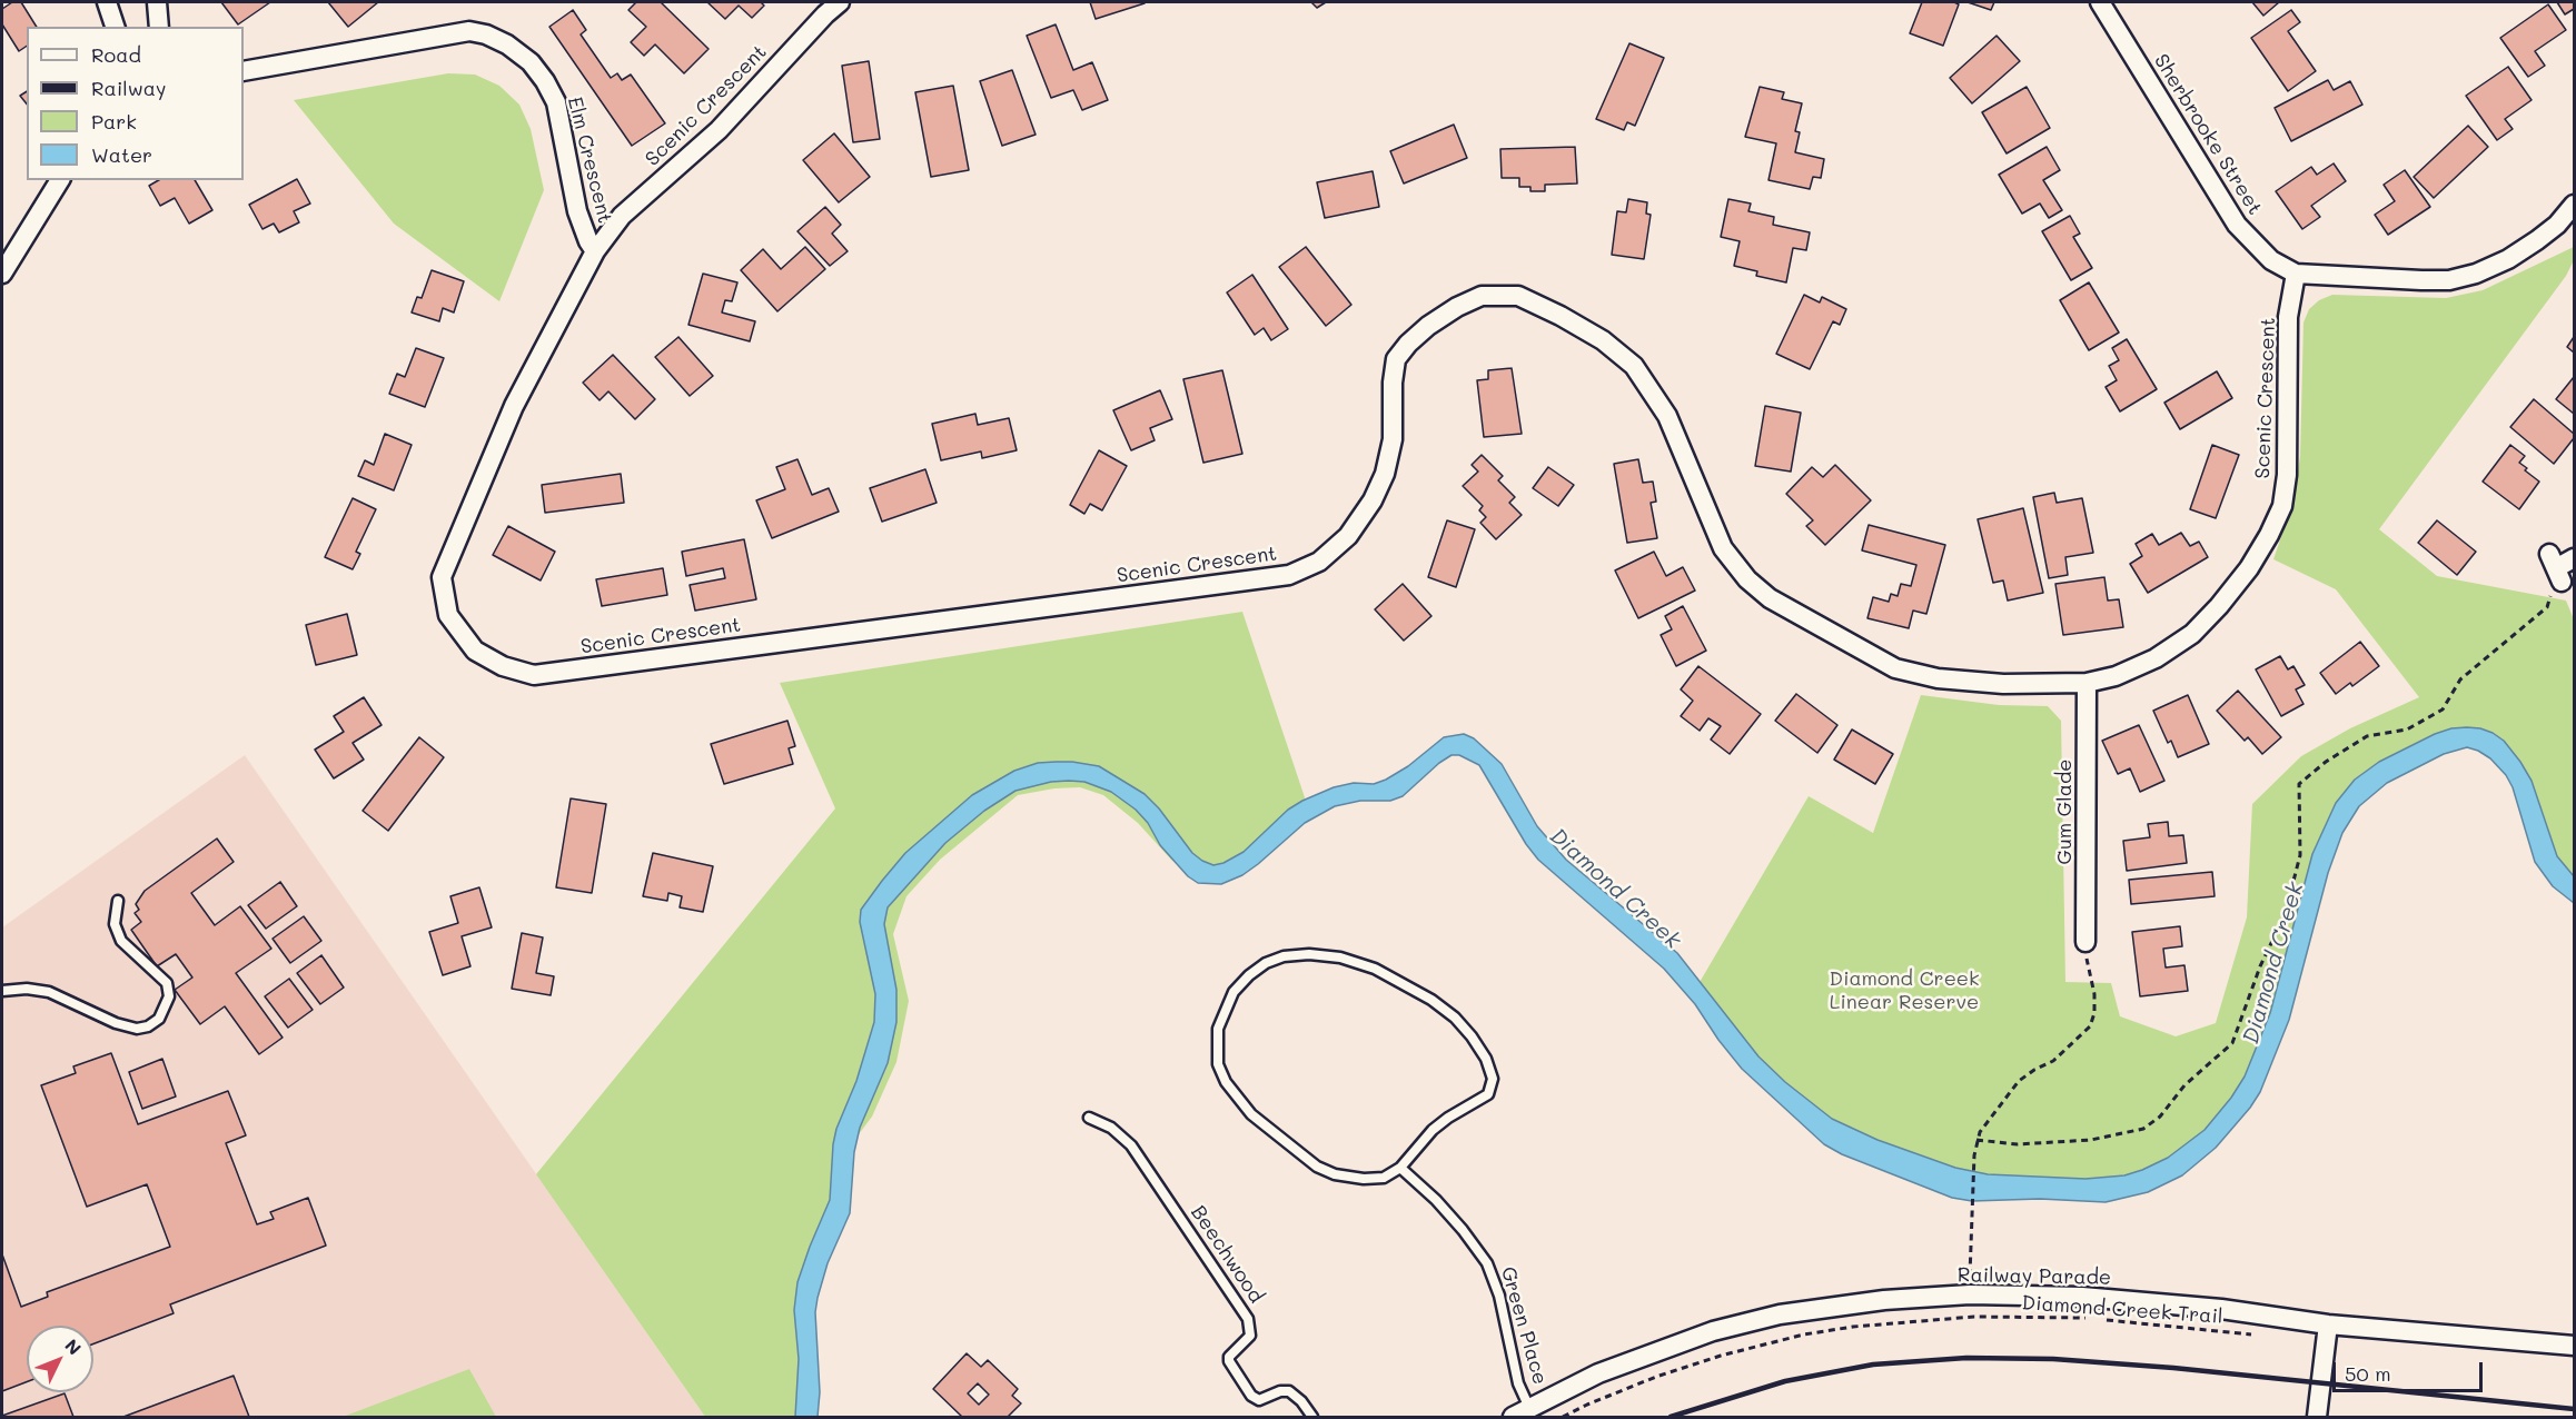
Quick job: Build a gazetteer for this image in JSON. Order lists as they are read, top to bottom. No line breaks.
{"streets":{"street":["Scenic Crescent","Sherbrooke Street","Elm Crescent","Gum Glade","Railway Parade"],"lane":["Beechwood","Green Place"],"path":["Diamond Creek Trail"]},"crossings":[["Scenic Crescent","Sherbrooke Street"],["Scenic Crescent","Elm Crescent"],["Scenic Crescent","Gum Glade"],["Railway Parade","Green Place"]],"water":["Diamond Creek"],"parks":["Diamond Creek Linear Reserve"],"legend":["Road","Railway","Park","Water"],"scale_bar":"50 m","north":"top right"}
